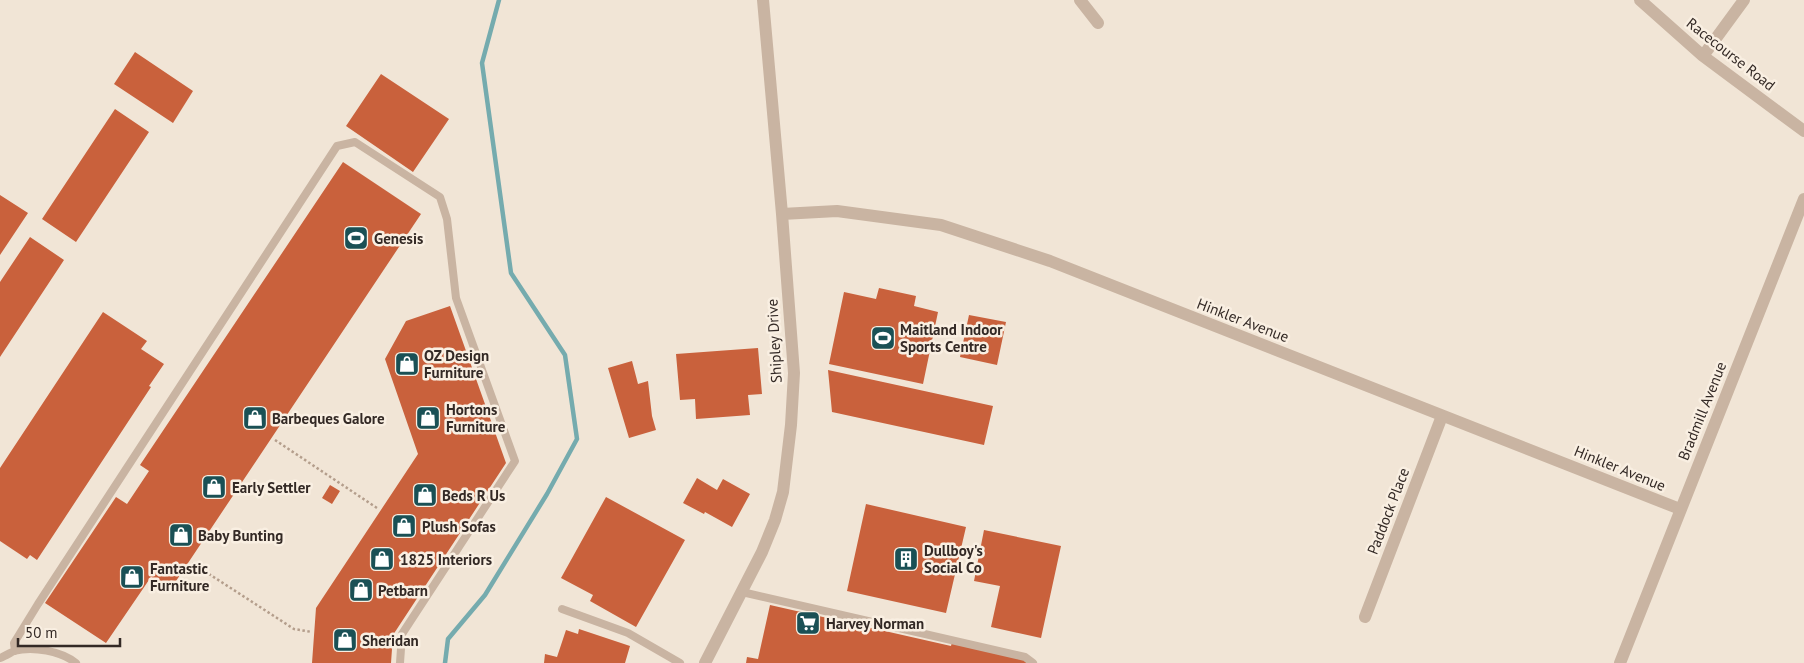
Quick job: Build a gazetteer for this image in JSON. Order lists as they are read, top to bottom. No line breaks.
{"streets":{"street":["Racecourse Road","Hinkler Avenue","Shipley Drive","Bradmill Avenue","Paddock Place"]},"crossings":[["Hinkler Avenue","Shipley Drive"],["Hinkler Avenue","Bradmill Avenue"],["Hinkler Avenue","Paddock Place"]],"places":{"sports":["Genesis","Maitland Indoor Sports Centre"],"shop":["OZ Design Furniture","Barbeques Galore","Hortons Furniture","Early Settler","Beds R Us","Plush Sofas","Baby Bunting","1825 Interiors","Fantastic Furniture","Petbarn","Sheridan"],"building":["Dullboy's Social Co"],"supermarket":["Harvey Norman"]},"scale_bar":"50 m"}
